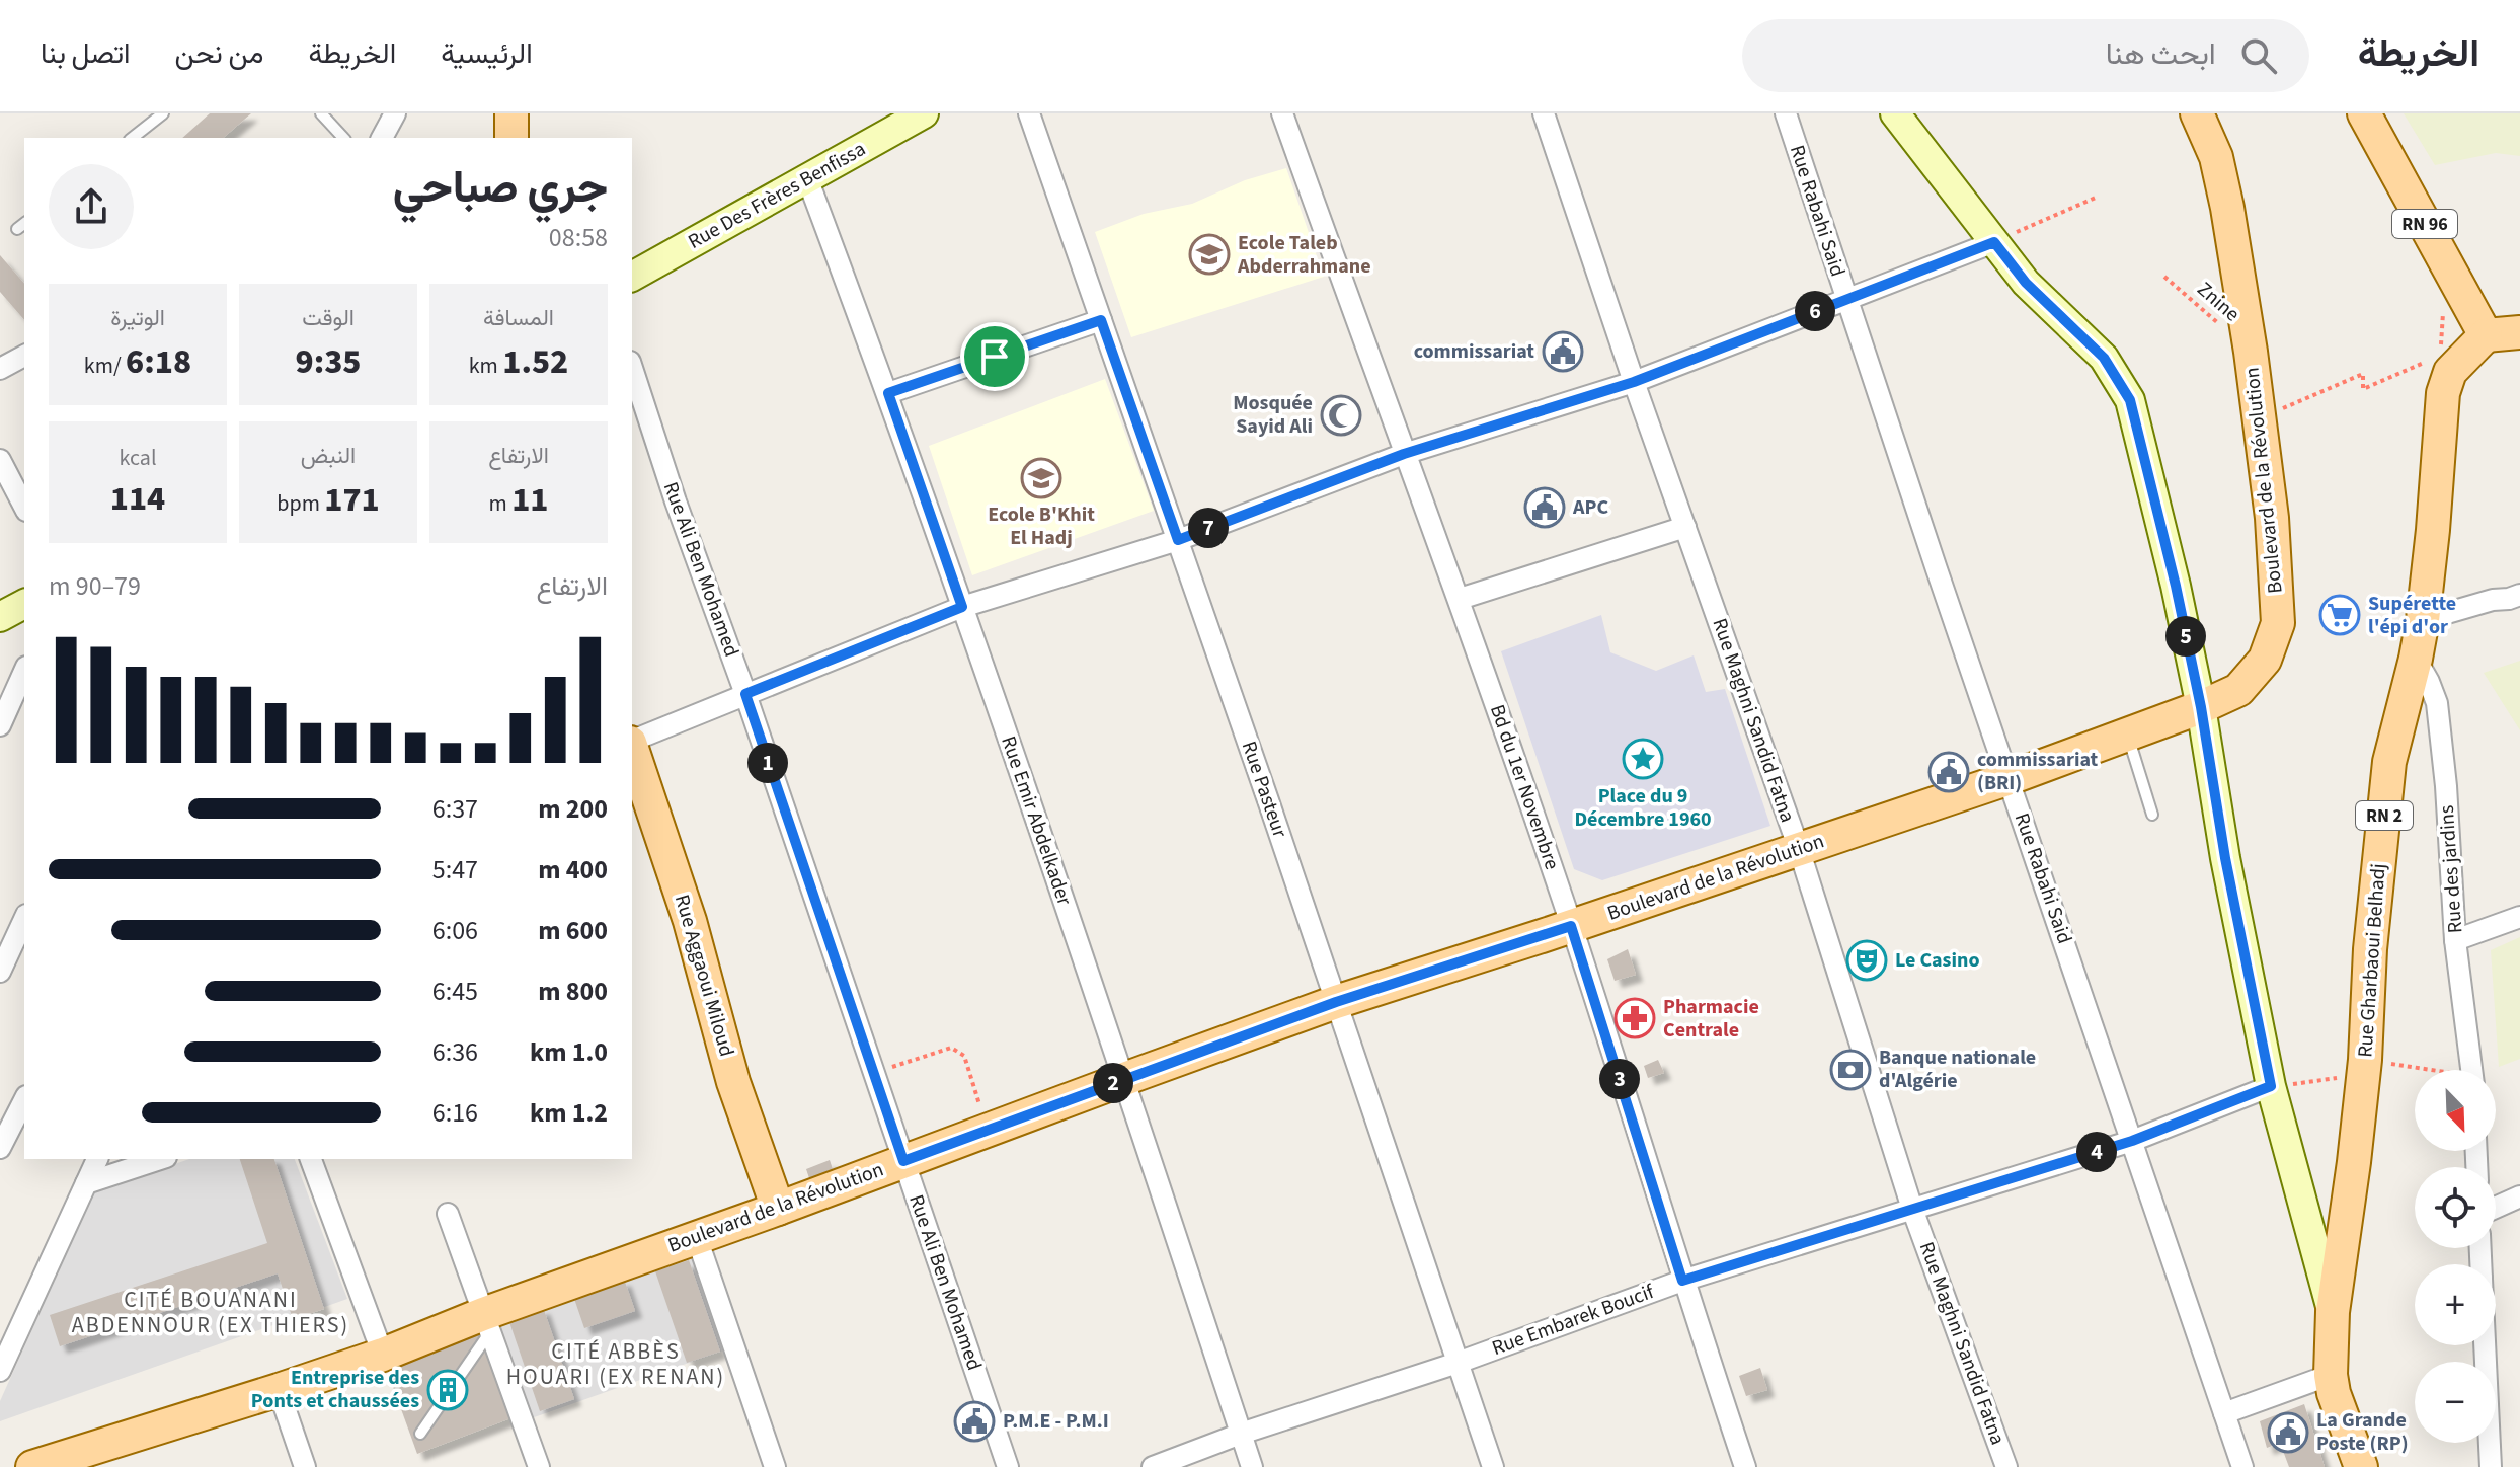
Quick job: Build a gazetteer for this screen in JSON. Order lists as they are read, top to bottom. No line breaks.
{"streets":{"main road":["Rue Des Frères Benfissa","RN 96","Boulevard de la Révolution","RN 2","Rue Gharbaoui Belhadj","Rue Aggaoui Miloud"],"street":["Rue Rabahi Said","Rue Ali Ben Mohamed","Rue Maghni Sandid Fatna","Bd du 1er Novembre","Rue Pasteur","Rue Emir Abdelkader","Rue des jardins","Rue Embarek Boucif"],"path":["Znine"]},"crossings":[["Rue Des Frères Benfissa","Rue Emir Abdelkader"],["Rue Rabahi Said","Boulevard de la Révolution"],["Rue Rabahi Said","Rue Embarek Boucif"],["RN 96","Rue Gharbaoui Belhadj"],["Boulevard de la Révolution","Rue Ali Ben Mohamed"],["Boulevard de la Révolution","Rue Maghni Sandid Fatna"],["Boulevard de la Révolution","Bd du 1er Novembre"],["Boulevard de la Révolution","Rue Pasteur"],["Boulevard de la Révolution","Rue Emir Abdelkader"],["Boulevard de la Révolution","Rue Aggaoui Miloud"],["Rue Maghni Sandid Fatna","Rue Embarek Boucif"],["Bd du 1er Novembre","Rue Embarek Boucif"],["Rue Pasteur","Rue Embarek Boucif"],["RN 2","Rue Gharbaoui Belhadj"],["Rue Emir Abdelkader","Rue Embarek Boucif"],["Rue des jardins","Rue Gharbaoui Belhadj"]],"districts":["CITÉ BOUANANI ABDENNOUR (EX THIERS)","CITÉ ABBÈS HOUARI (EX RENAN)"],"places":{"school or university":["Ecole Taleb Abderrahmane","Ecole B'Khit El Hadj"],"public building":["commissariat","APC","commissariat (BRI)","P.M.E - P.M.I","La Grande Poste (RP)"],"mosque":["Mosquée Sayid Ali"],"supermarket":["Supérette l'épi d'or"],"place":["Place du 9 Décembre 1960"],"theatre":["Le Casino"],"pharmacy":["Pharmacie Centrale"],"bank":["Banque nationale d'Algérie"],"building":["Entreprise des Ponts et chaussées"]},"north":"bottom right","page":{"header":"الخريطة","search":"ابحث هنا","nav":["الرئيسية","الخريطة","من نحن","اتصل بنا"],"heading":["جري صباحي","08:58"],"stats":[["المسافة","1.52 km"],["الوقت","9:35"],["الوتيرة","6:18 /km"],["الارتفاع","11 m"],["النبض","171 bpm"],["kcal","114"]],"pins":["6","7","5","1","3","2","4"],"chart":["الارتفاع","79–90 m"],"list":[{"name":"200 m","note":"6:37"},{"name":"400 m","note":"5:47"},{"name":"600 m","note":"6:06"},{"name":"800 m","note":"6:45"},{"name":"1.0 km","note":"6:36"},{"name":"1.2 km","note":"6:16"}],"map_buttons":["+","−"]}}
